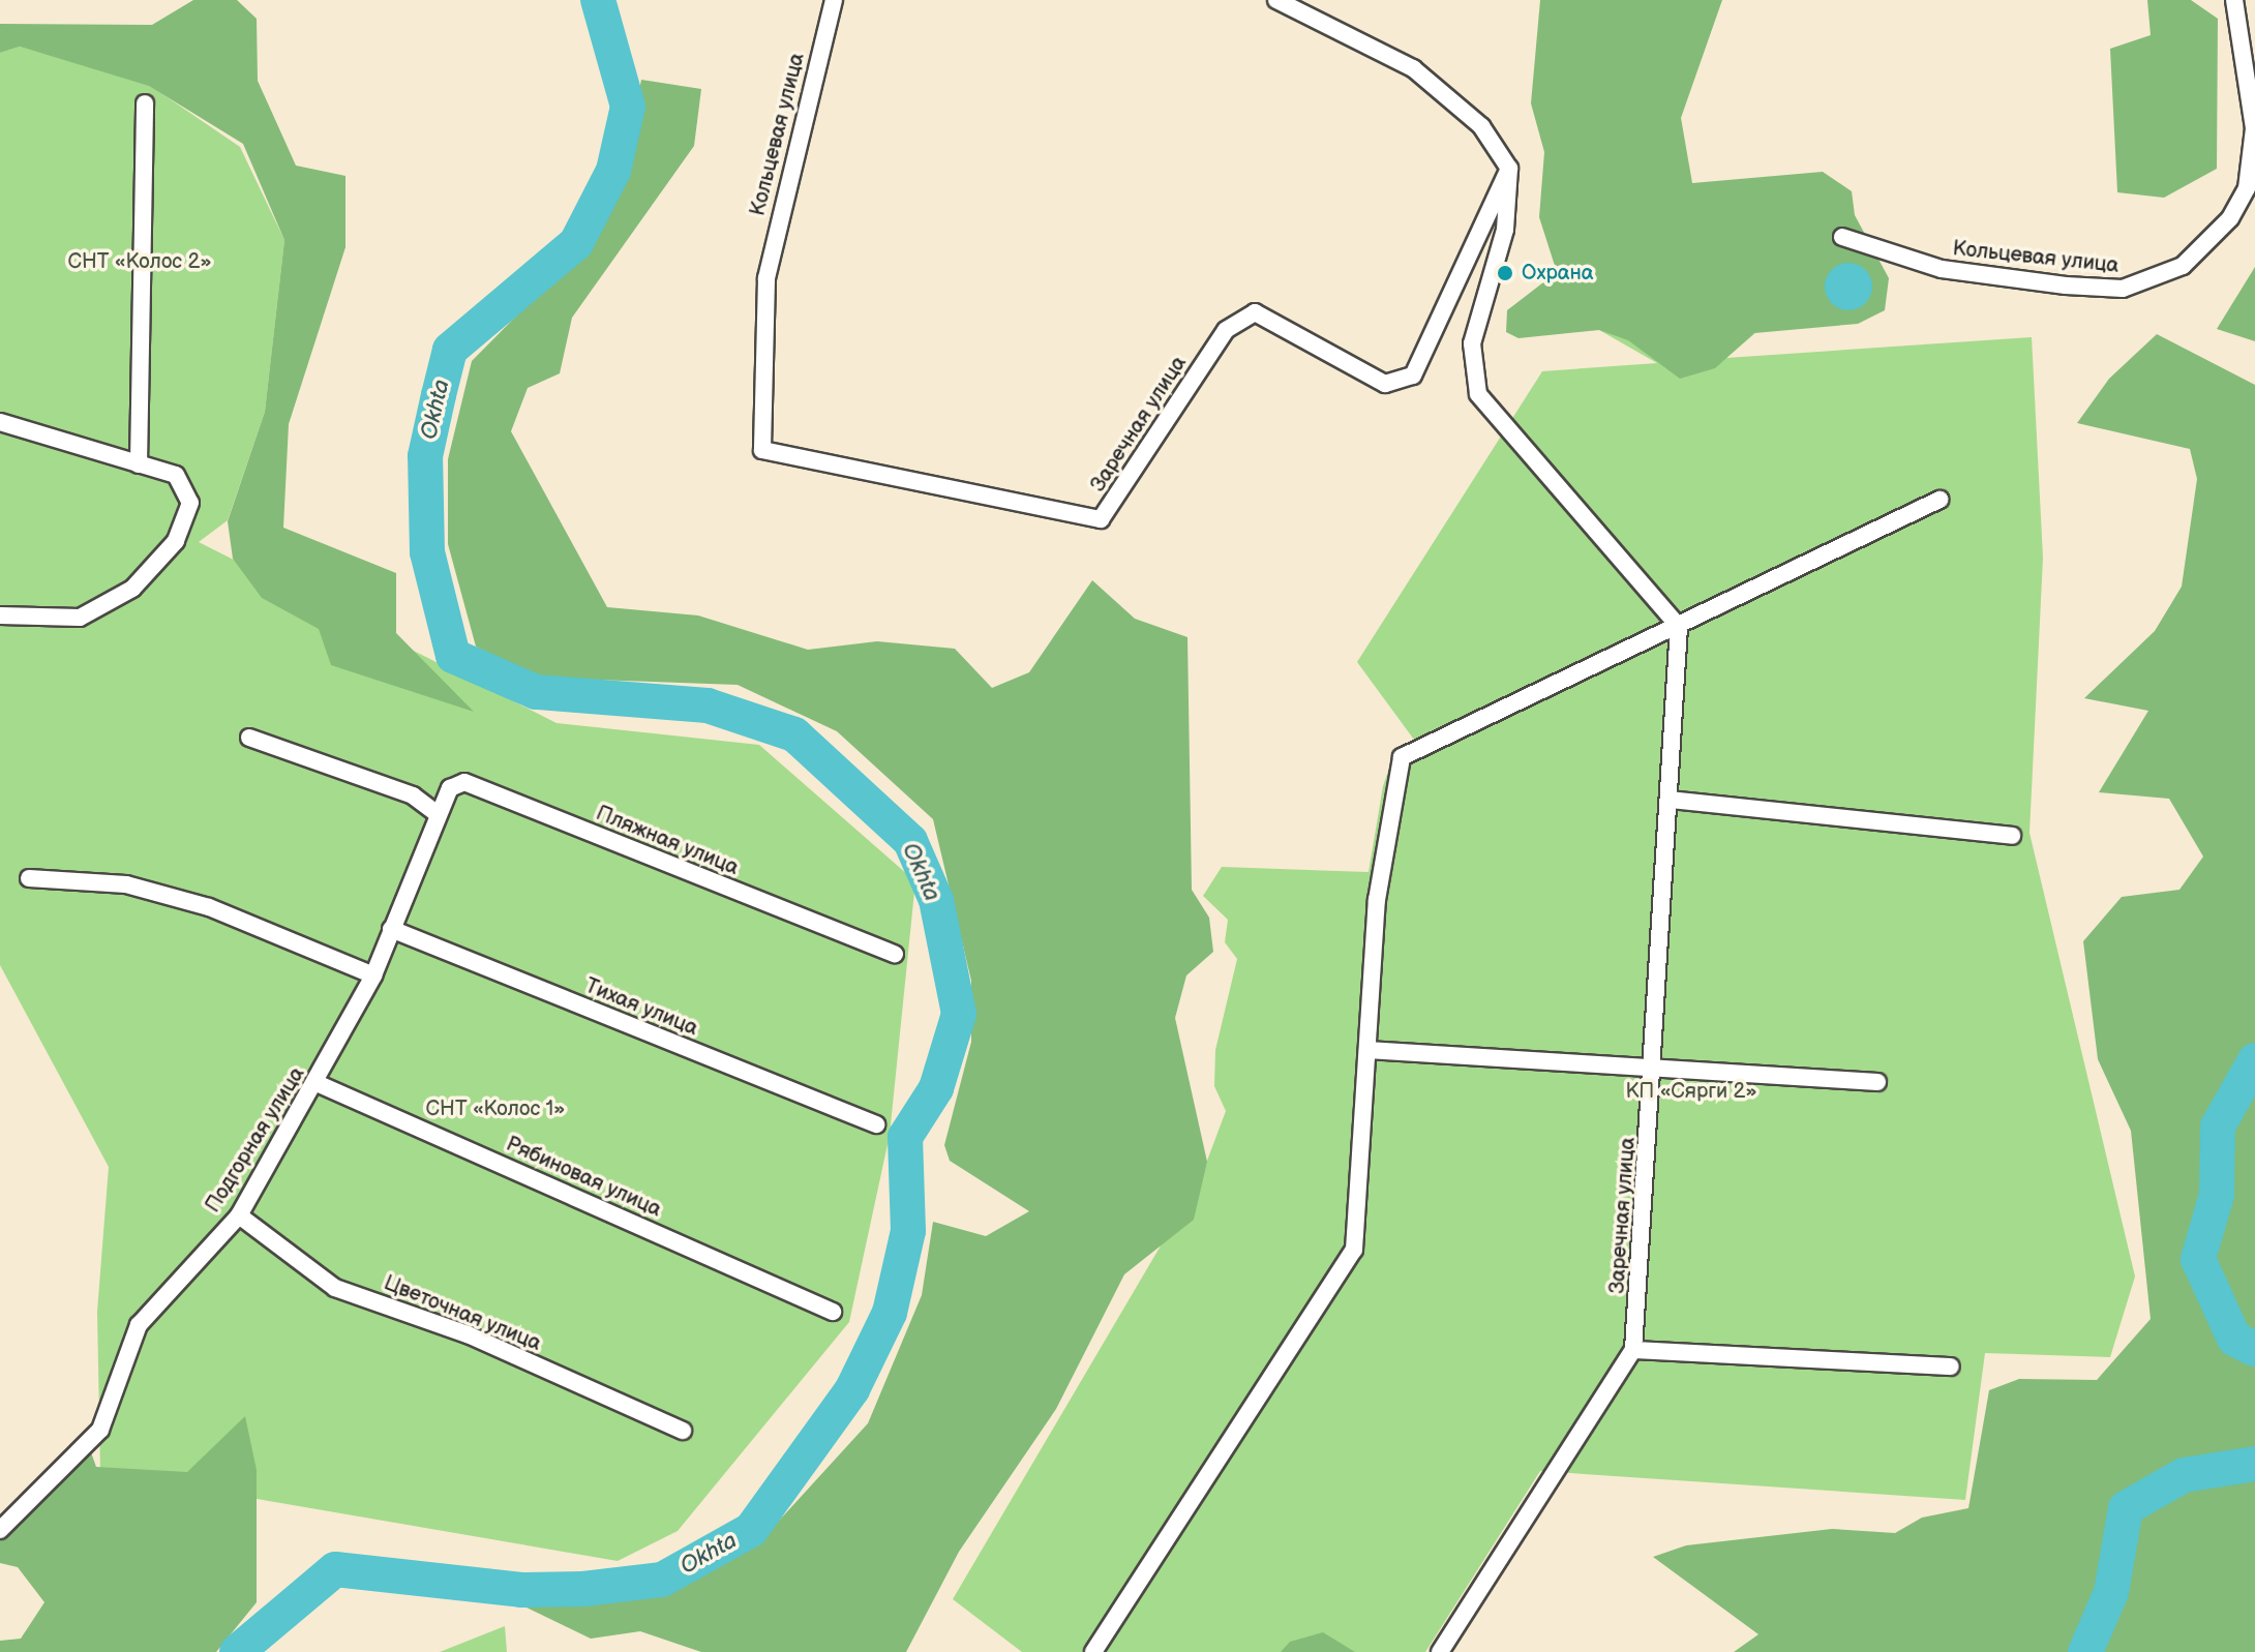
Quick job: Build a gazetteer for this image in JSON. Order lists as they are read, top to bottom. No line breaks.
{"streets":{"street":["Кольцевая улица","Заречная улица","Пляжная улица","Тихая улица","Подгорная улица","Рябиновая улица","Цветочная улица"]},"crossings":[["Кольцевая улица","Заречная улица"],["Пляжная улица","Подгорная улица"],["Тихая улица","Подгорная улица"],["Подгорная улица","Рябиновая улица"],["Подгорная улица","Цветочная улица"]],"water":["Okhta"],"parks":["СНТ «Колос 2»","КП «Сярги 2»","СНТ «Колос 1»"],"places":["Охрана"]}
